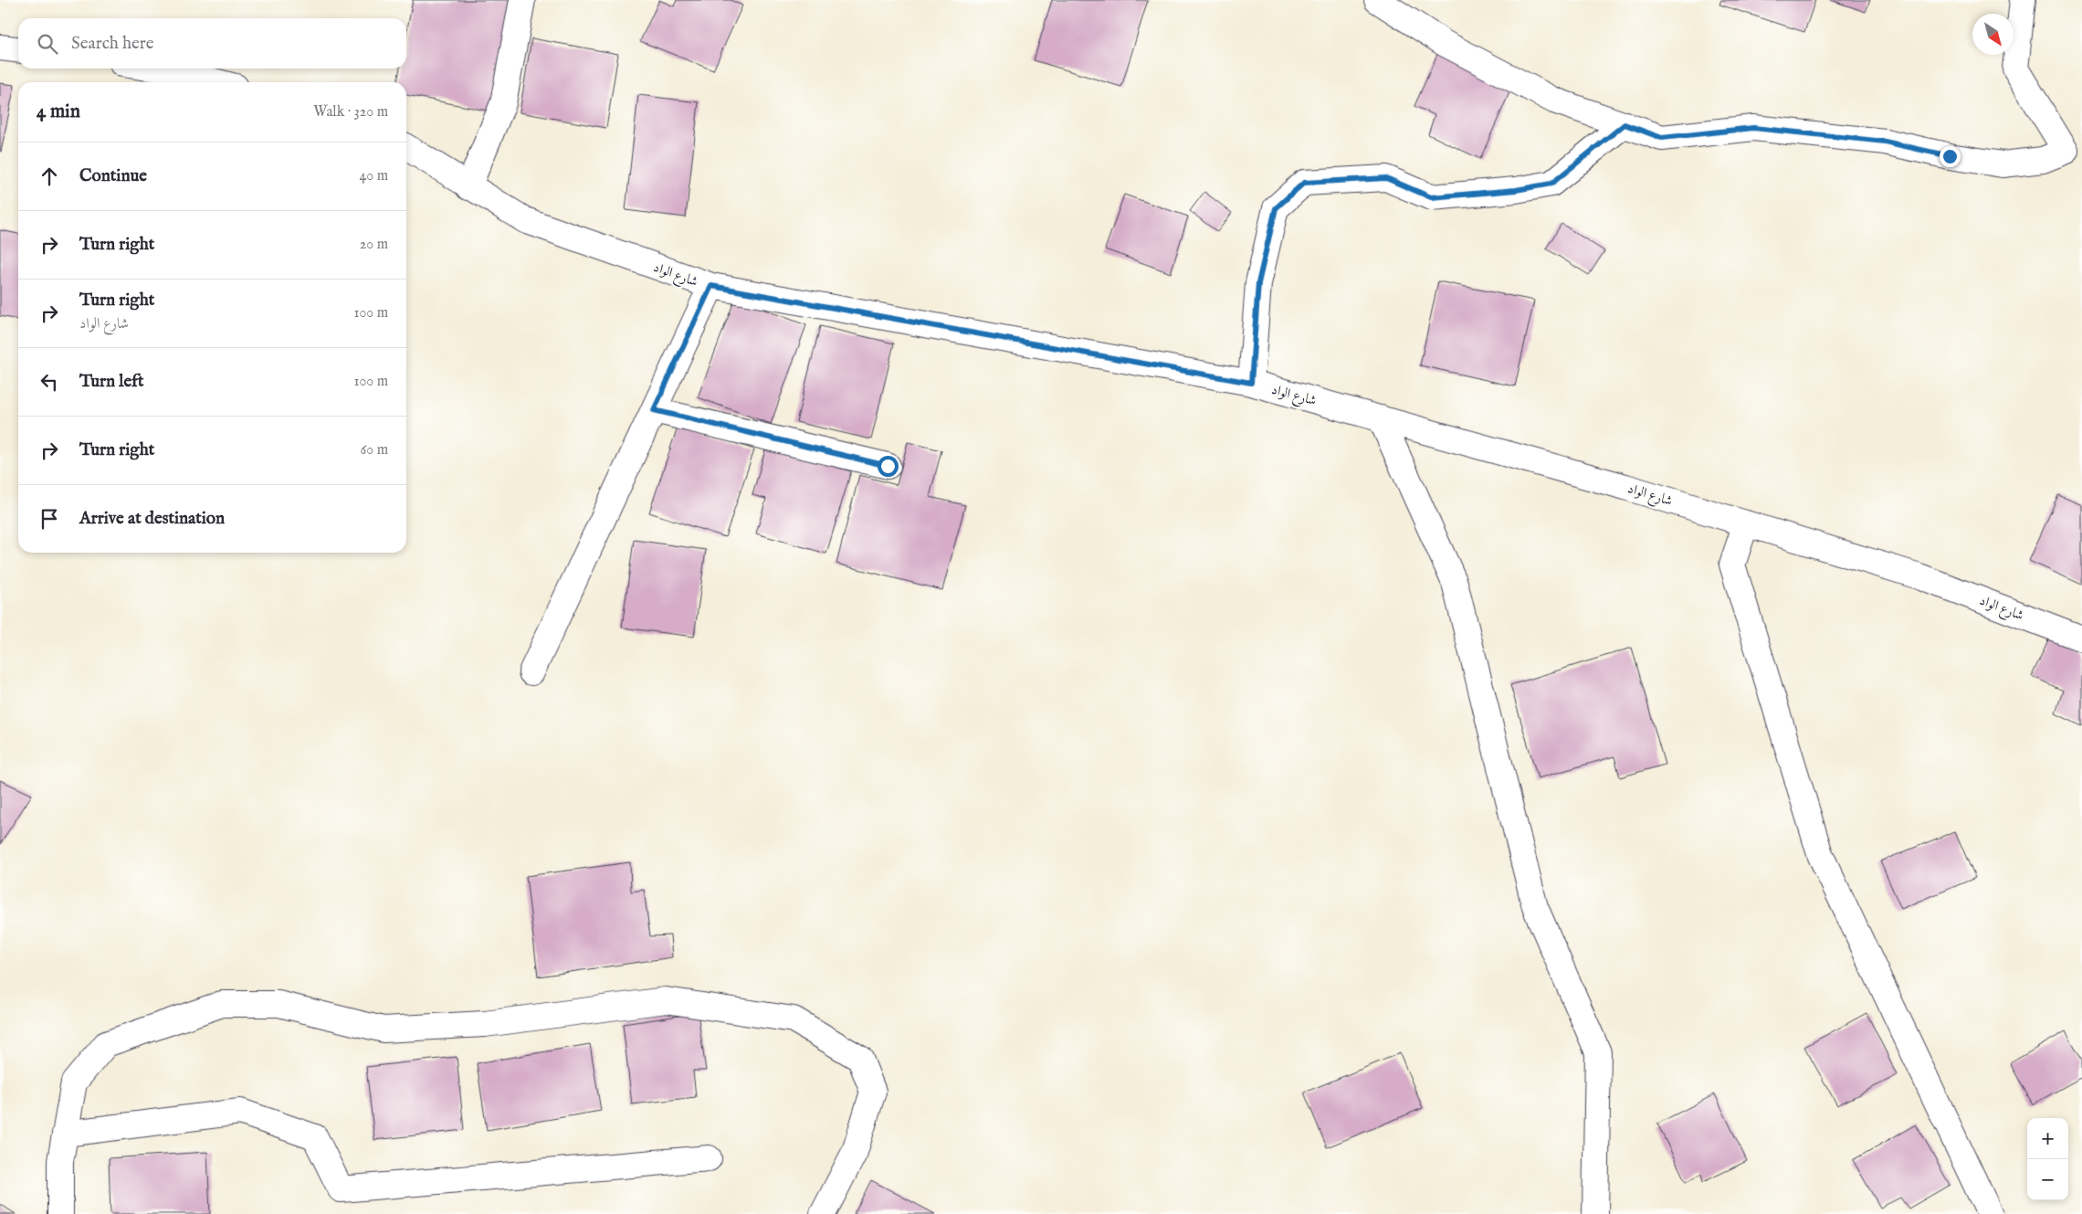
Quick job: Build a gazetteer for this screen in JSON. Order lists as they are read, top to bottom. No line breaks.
{"streets":{"street":["شارع الواد"]},"north":"bottom right","page":{"search":"Search here","heading":["4 min","Walk · 320 m"],"list":[["Continue","40 m"],["Turn right","20 m"],["Turn right","شارع الواد","100 m"],["Turn left","100 m"],["Turn right","60 m"],"Arrive at destination"],"map_buttons":["+","−"]}}
